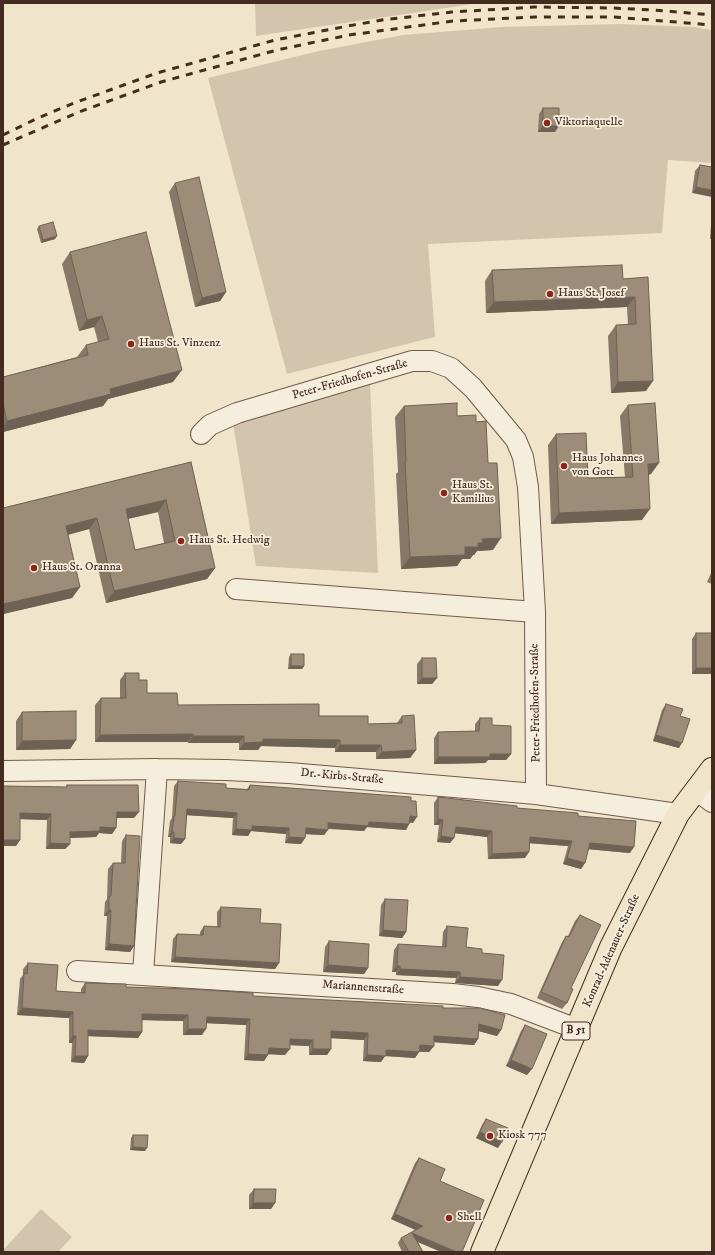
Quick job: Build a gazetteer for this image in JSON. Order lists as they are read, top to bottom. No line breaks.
{"streets":{"main road":["Konrad-Adenauer-Straße","B 51"],"street":["Peter-Friedhofen-Straße","Dr.-Kirbs-Straße","Mariannenstraße"]},"crossings":[["Peter-Friedhofen-Straße","Dr.-Kirbs-Straße"],["Dr.-Kirbs-Straße","Konrad-Adenauer-Straße"],["Konrad-Adenauer-Straße","Mariannenstraße"]],"places":["Viktoriaquelle","Haus St. Josef","Haus St. Vinzenz","Haus Johannes von Gott","Haus St. Kamilius","Haus St. Hedwig","Haus St. Oranna","Kiosk 777","Shell"]}
